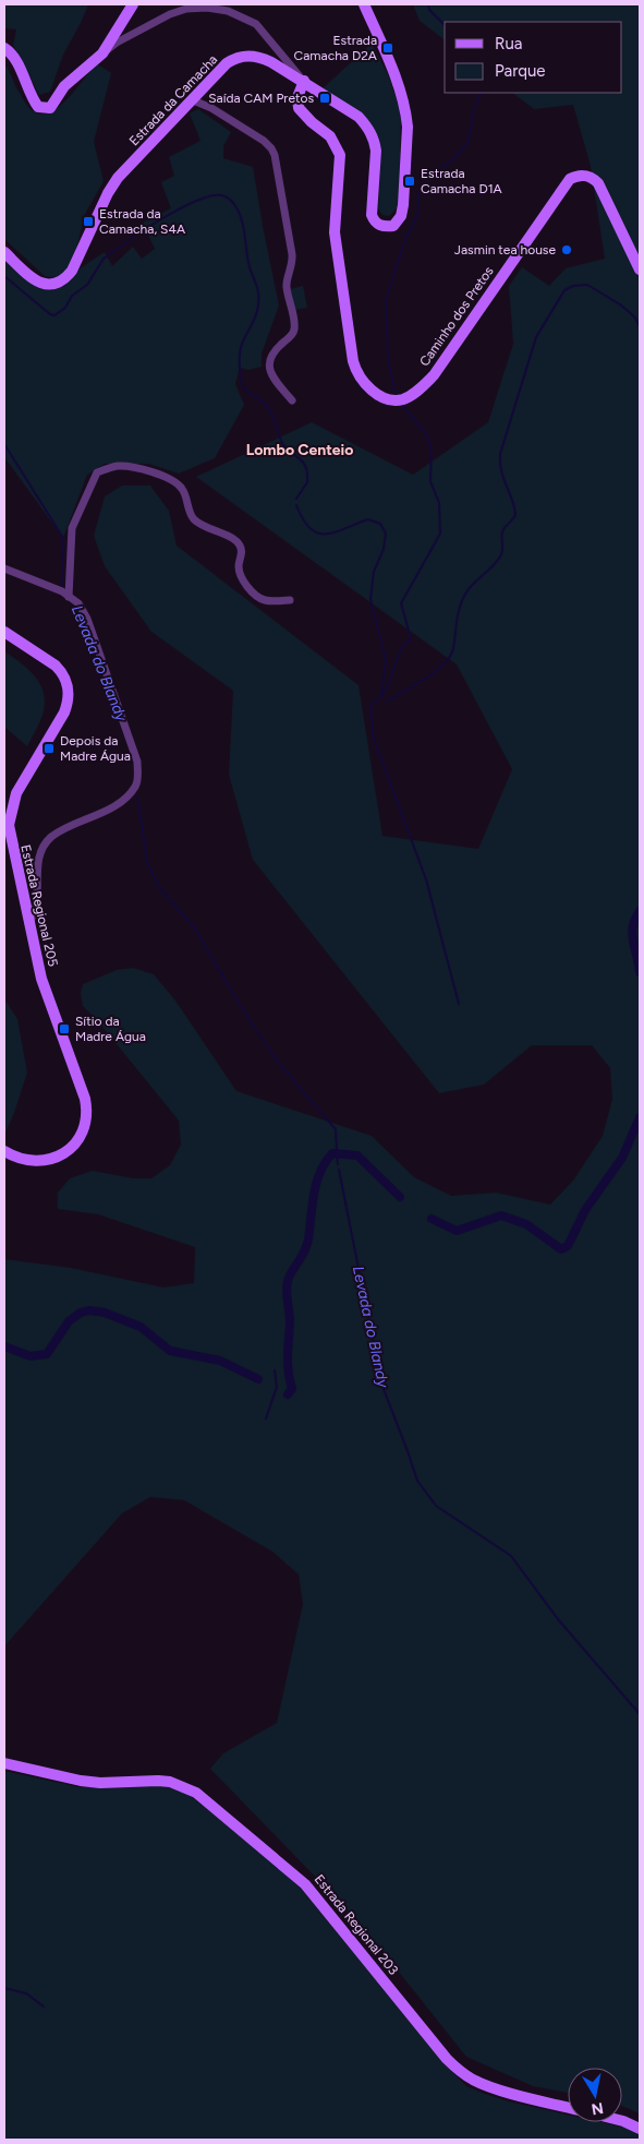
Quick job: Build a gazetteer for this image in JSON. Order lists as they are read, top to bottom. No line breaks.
{"streets":{"main road":["Estrada da Camacha","Caminho dos Pretos","Estrada Regional 205","Estrada Regional 203"]},"crossings":[["Estrada da Camacha","Caminho dos Pretos"]],"districts":["Lombo Centeio"],"water":["Levada do Blandy"],"places":{"transit":["Estrada Camacha D2A","Saída CAM Pretos","Estrada Camacha D1A","Estrada da Camacha, S4A","Depois da Madre Água","Sítio da Madre Água"],"other":["Jasmin tea house"]},"legend":["Rua","Parque"],"north":"bottom"}
